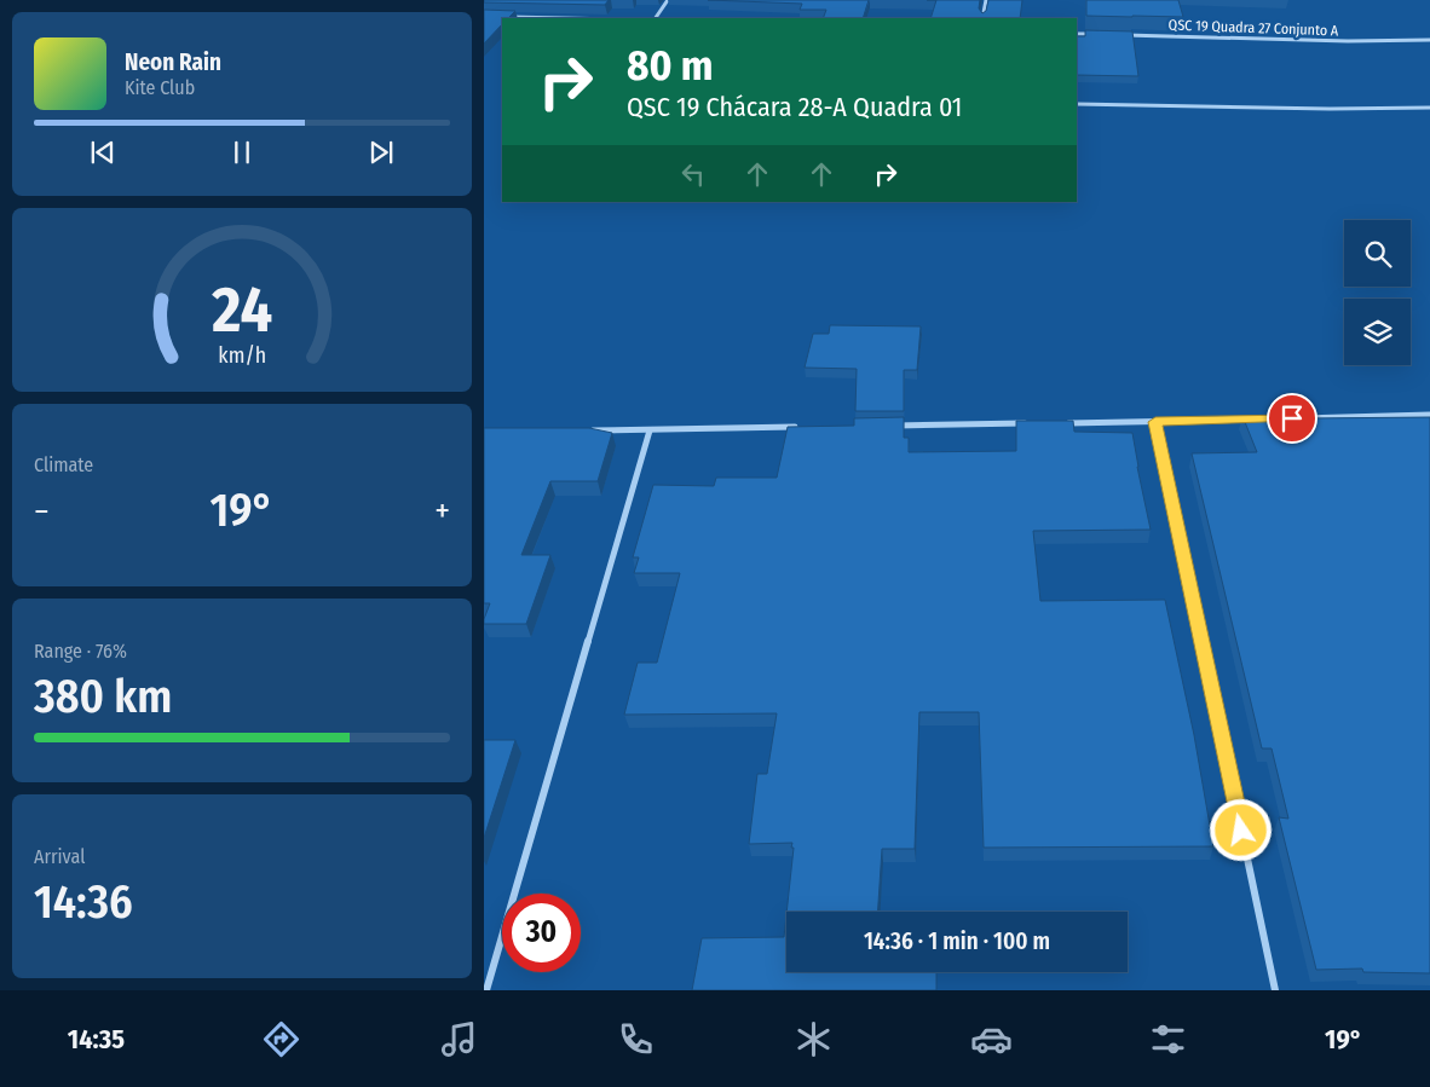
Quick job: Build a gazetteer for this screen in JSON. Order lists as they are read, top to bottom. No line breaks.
{"streets":{"street":["QSC 19 Quadra 27 Conjunto A"]},"page":{"turn":["80 m","QSC 19 Chácara 28-A Quadra 01"],"song":["Neon Rain","Kite Club"],"tile":["Climate",["Range · 76%","380 km"],["Arrival","14:36"]],"heat":["−","19°","+"],"limit":"30","trip":"14:36 · 1 min · 100 m","tabs":["14:35","19°"],"gauge":["24","km/h"]}}
